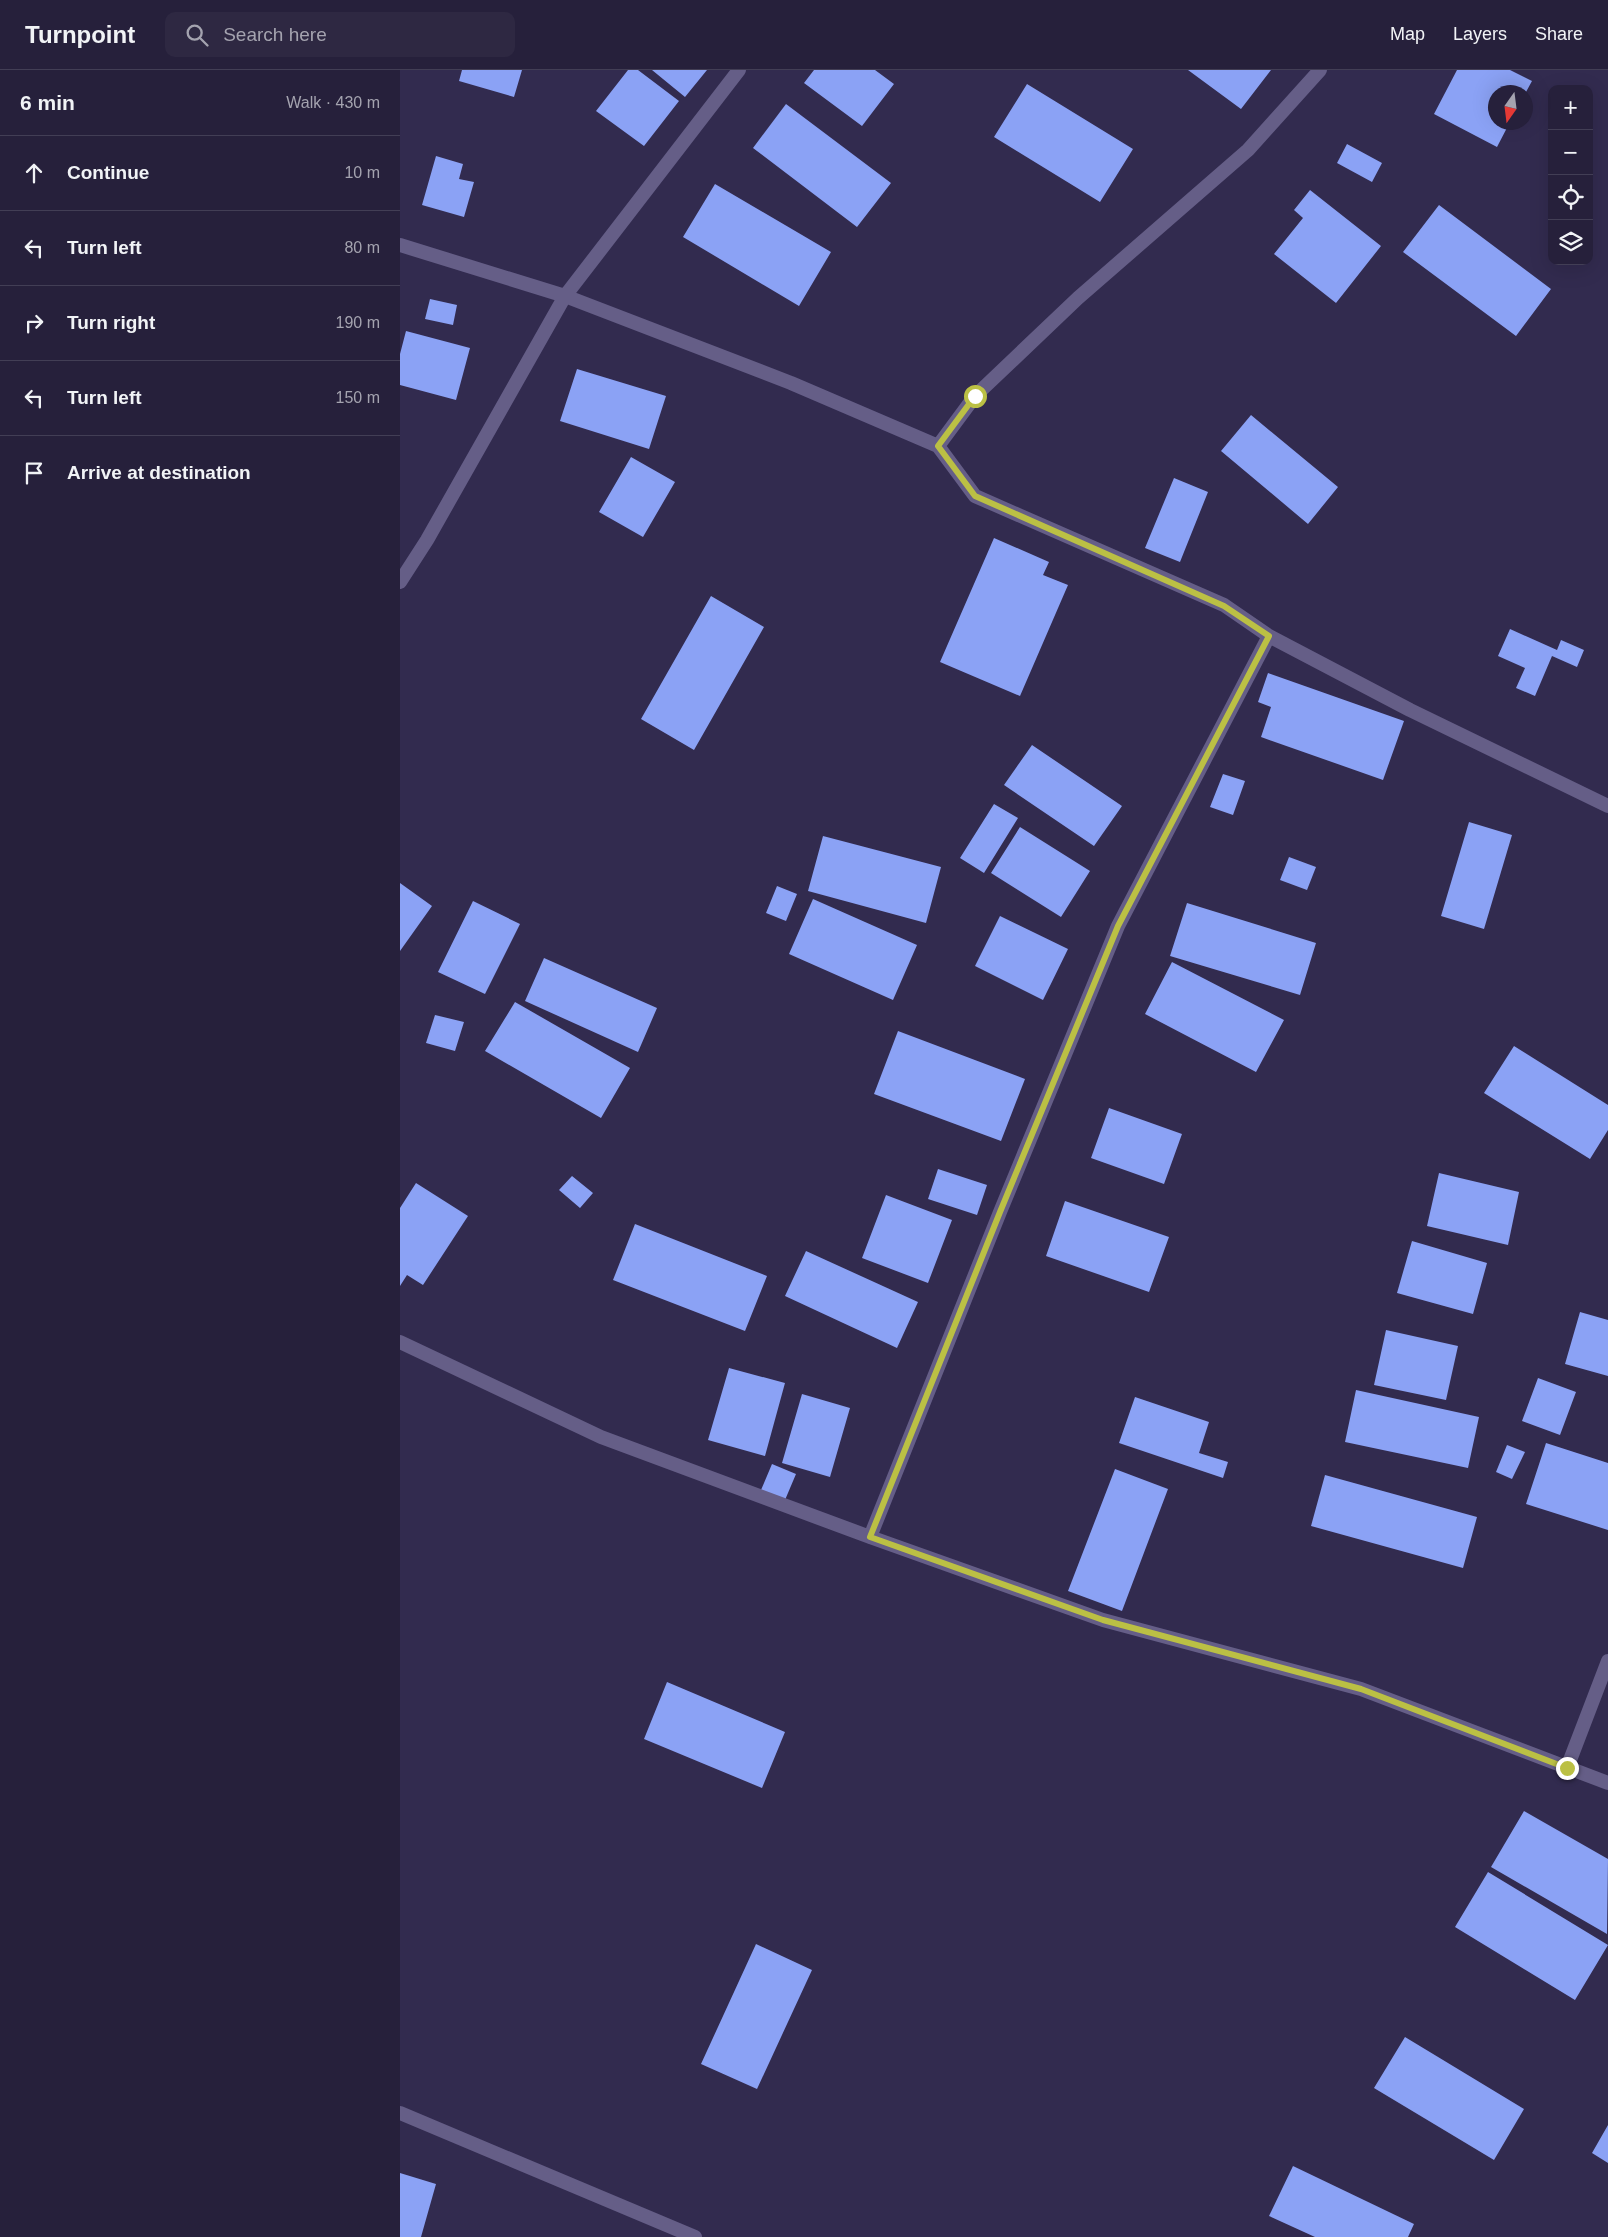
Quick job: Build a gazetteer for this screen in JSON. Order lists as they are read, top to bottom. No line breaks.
{"north":"bottom","page":{"header":"Turnpoint","search":"Search here","nav":["Map","Layers","Share"],"heading":["6 min","Walk · 430 m"],"map_buttons":["+","−"],"list":[["Continue","10 m"],["Turn left","80 m"],["Turn right","190 m"],["Turn left","150 m"],"Arrive at destination"]}}
